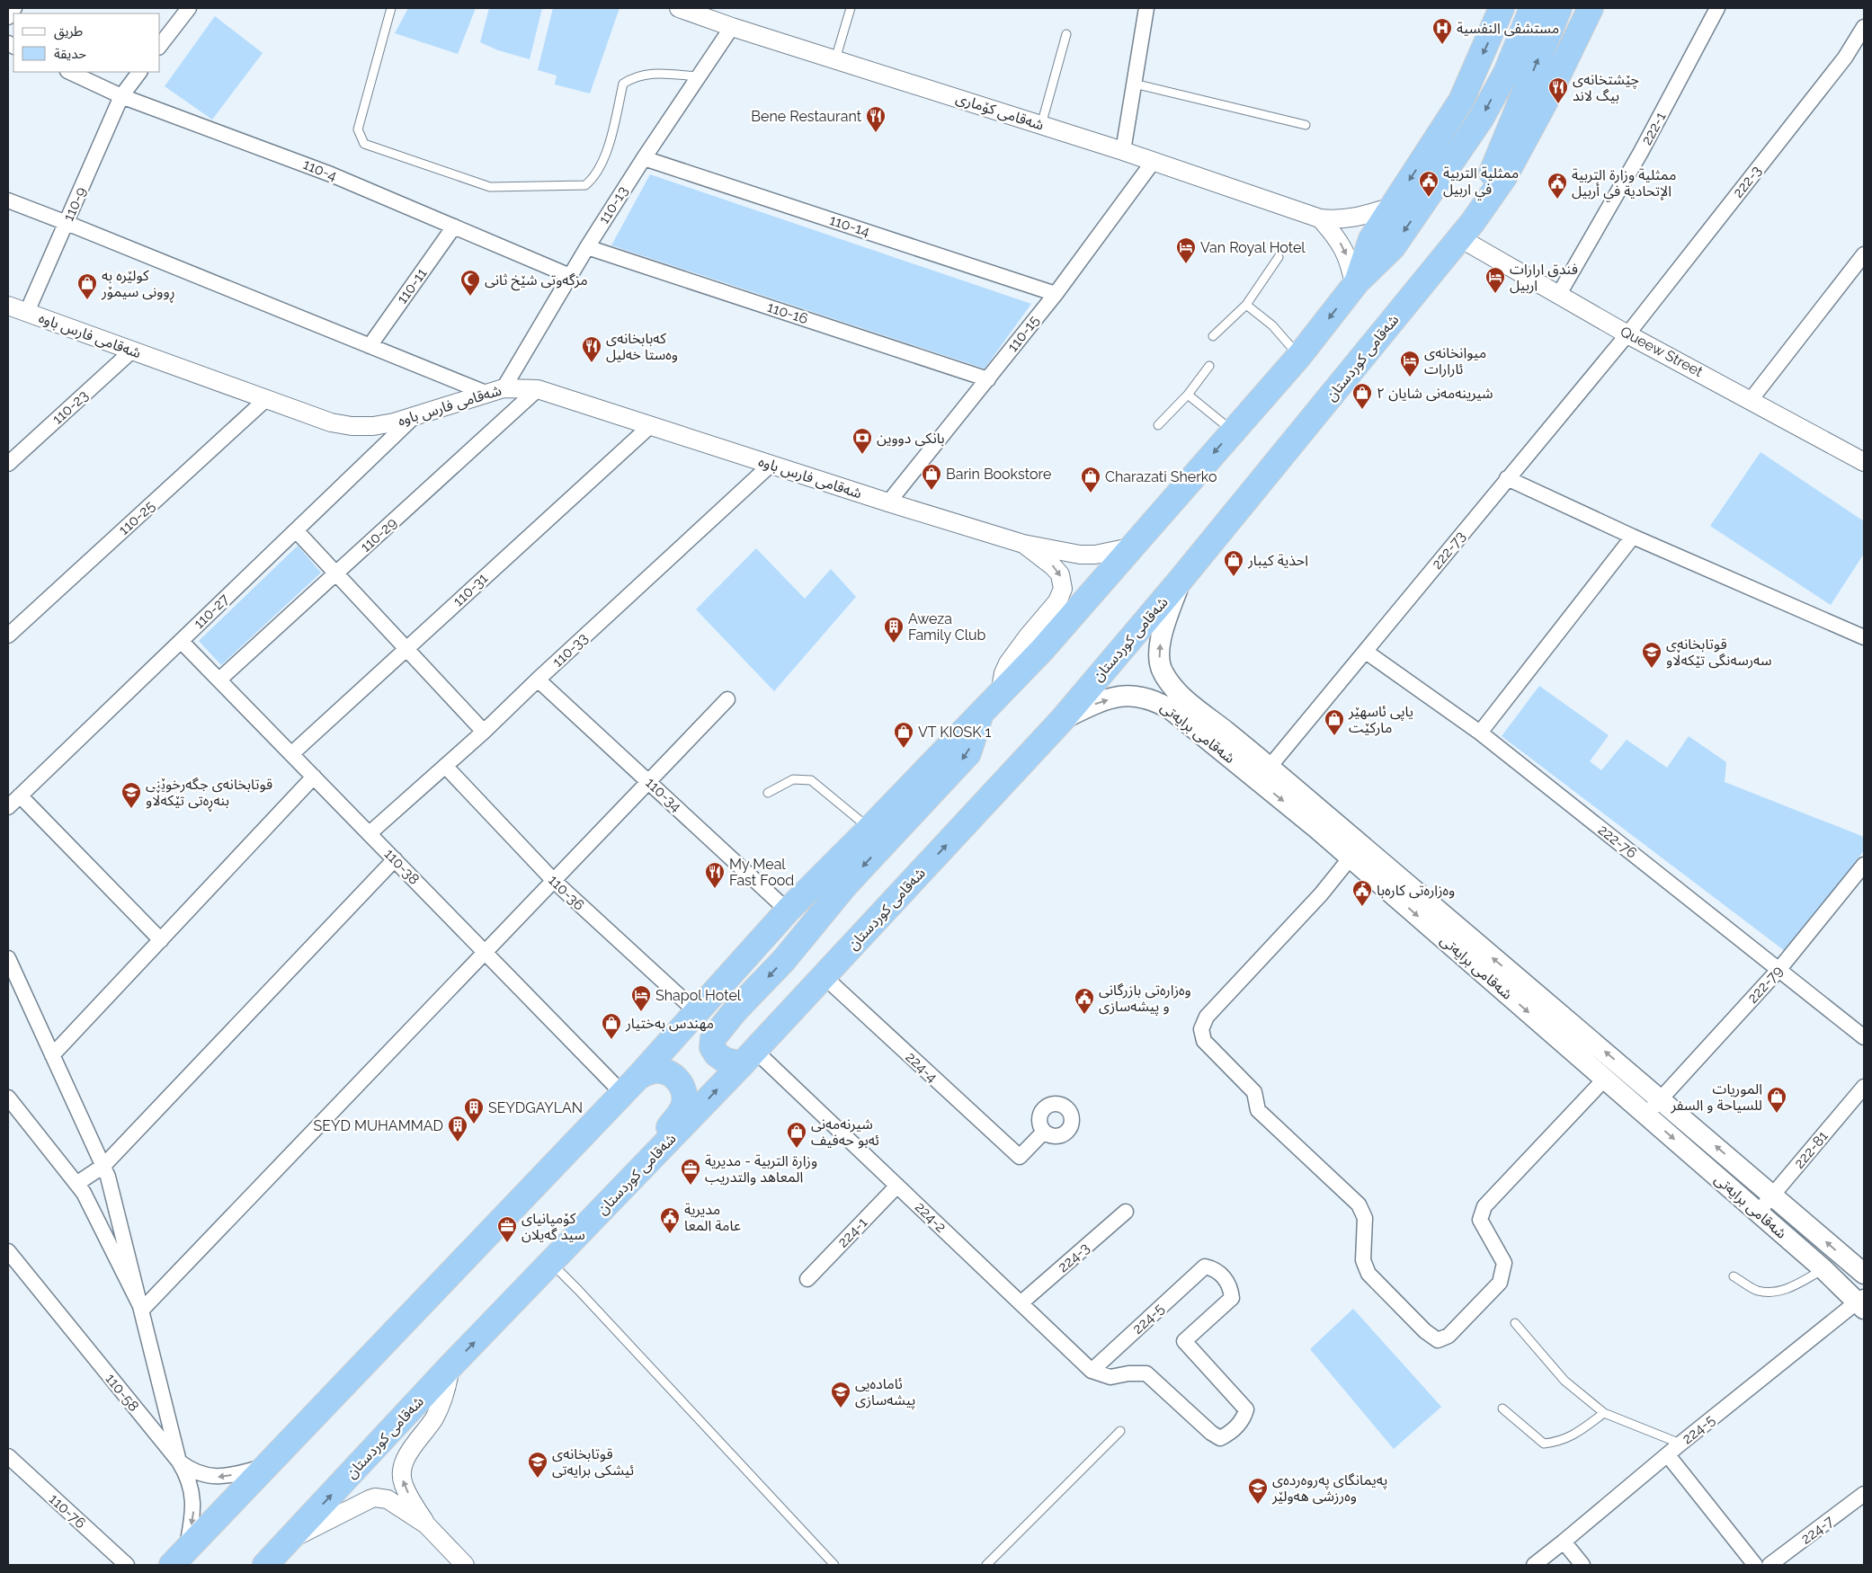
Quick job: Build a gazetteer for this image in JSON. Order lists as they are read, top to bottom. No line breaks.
{"streets":{"highway":["شەقامی کوردستان"],"main road":["شەقامی برایەتی"],"street":["شەقامی کۆماری","222-1","110-4","222-3","110-9","110-13","110-14","110-11","110-16","110-15","شەقامی فارس باوە","Queew Street","110-23","110-25","110-29","222-73","110-31","110-27","110-33","110-34","222-76","110-38","110-36","222-79","224-4","222-81","224-2","224-1","224-3","224-5","110-58","110-76","224-7"]},"crossings":[["شەقامی کۆماری","110-13"],["شەقامی کۆماری","110-15"],["222-1","Queew Street"],["110-4","110-9"],["110-4","110-13"],["110-4","110-11"],["222-3","Queew Street"],["222-3","222-73"],["110-9","شەقامی فارس باوە"],["110-13","110-14"],["110-13","110-16"],["110-13","شەقامی فارس باوە"],["110-14","110-15"],["110-16","110-15"],["110-15","شەقامی فارس باوە"],["شەقامی فارس باوە","110-23"],["شەقامی فارس باوە","110-25"],["شەقامی فارس باوە","110-29"],["شەقامی فارس باوە","110-31"],["شەقامی فارس باوە","110-27"],["شەقامی فارس باوە","110-33"],["Queew Street","شەقامی کوردستان"],["Queew Street","222-73"],["شەقامی کوردستان","شەقامی برایەتی"],["شەقامی کوردستان","224-4"],["شەقامی کوردستان","224-2"],["110-29","110-38"],["222-73","شەقامی برایەتی"],["222-73","222-76"],["110-31","110-38"],["110-27","110-38"],["110-33","110-34"],["110-33","110-38"],["110-33","110-36"],["شەقامی برایەتی","222-79"],["شەقامی برایەتی","222-81"],["شەقامی برایەتی","224-5"],["222-76","222-79"],["224-2","224-1"],["224-2","224-3"],["224-2","224-5"]],"places":{"hospital":["مستشفى النفسية"],"restaurant":["چێشتخانەی بیگ لاند","Bene Restaurant","کەبابخانەی وەستا خەلیل","My Meal Fast Food"],"public building":["ممثلية التربية في اربيل","ممثلية وزارة التربية الإتحادية في أربيل","وەزارەتی کارەبا","وەزارەتی بازرگانی و پیشەسازی","مدیریة عامة المعا"],"hotel":["Van Royal Hotel","فندق ارارات اربيل","میوانخانەی ئارارات","Shapol Hotel"],"mosque":["مزگەوتی شێخ ثانی"],"shop":["کولێرە بە ڕوونی سیمۆر","شیرینەمەنی شایان ٢","Barin Bookstore","Charazati Sherko","احذية كيبار","ياپی ئاسهێر مارکێت","VT KIOSK 1","مهندس بەختیار","الموريات للسياحة و السفر","شیرنەمەنی ئەبو حەفیف"],"bank":["بانکی دووین"],"building":["Aweza Family Club","SEYDGAYLAN","SEYD MUHAMMAD"],"school or university":["قوتابخانەی سەرسەنگی تێکەڵاو","قوتابخانەی جگەرخوێنی بنەڕەتی تێکەڵاو","ئامادەیی پیشەسازی","قوتابخانەی ئیشکی برایەتی","پەیمانگای پەروەردەی وەرزشی هەولێر"],"office":["وزارة التربية - مديرية المعاهد والتدريب","کۆمپانیای سید گەیلان"]},"legend":["طريق","حديقة"]}
